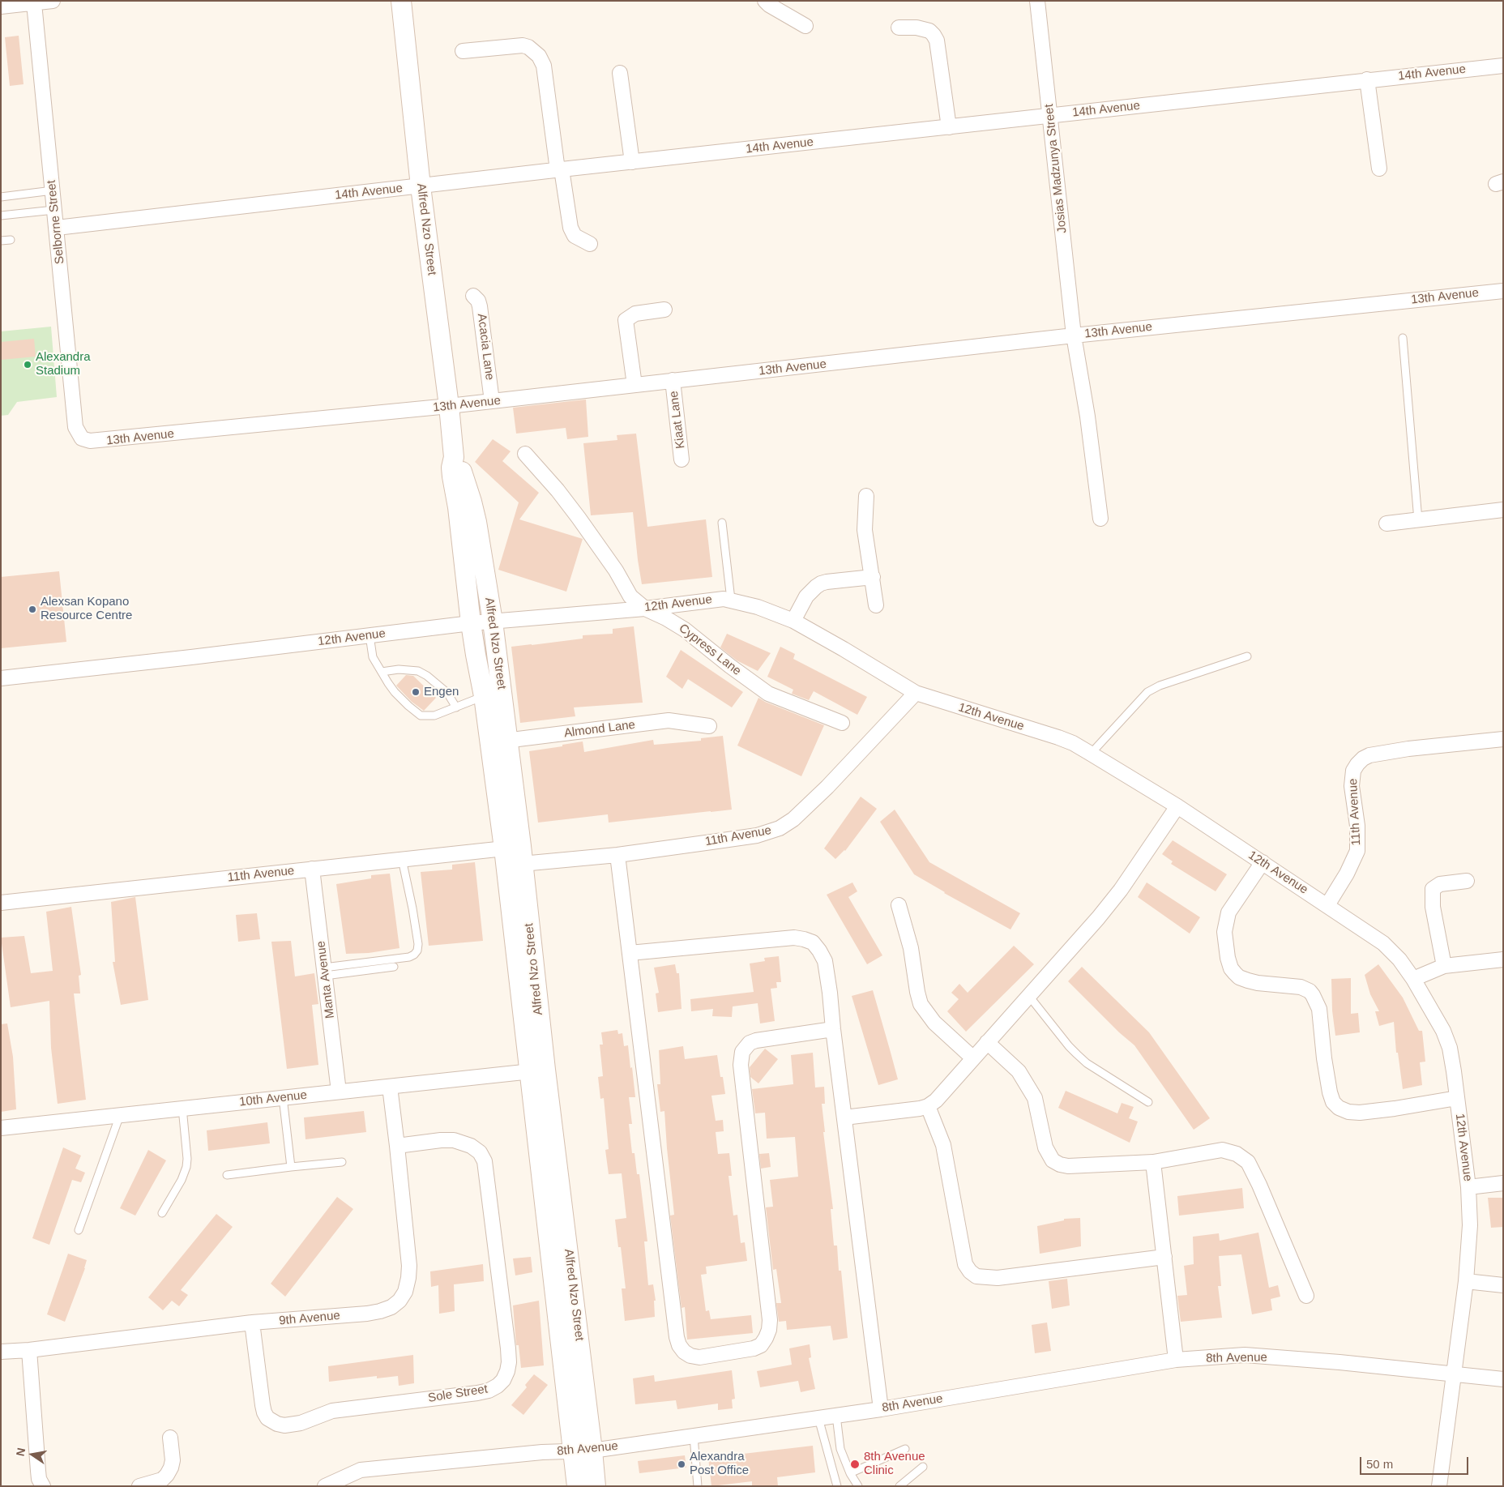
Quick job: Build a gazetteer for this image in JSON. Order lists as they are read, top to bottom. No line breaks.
{"streets":{"street":["14th Avenue","Josias Madzunya Street","Selborne Street","Alfred Nzo Street","13th Avenue","Acacia Lane","Kiaat Lane","12th Avenue","Cypress Lane","Almond Lane","11th Avenue","Manta Avenue","10th Avenue","9th Avenue","8th Avenue","Sole Street"]},"crossings":[["14th Avenue","Josias Madzunya Street"],["14th Avenue","Selborne Street"],["14th Avenue","Alfred Nzo Street"],["Josias Madzunya Street","13th Avenue"],["Selborne Street","13th Avenue"],["Alfred Nzo Street","13th Avenue"],["Alfred Nzo Street","12th Avenue"],["Alfred Nzo Street","Almond Lane"],["Alfred Nzo Street","11th Avenue"],["Alfred Nzo Street","10th Avenue"],["Alfred Nzo Street","8th Avenue"],["13th Avenue","Acacia Lane"],["13th Avenue","Kiaat Lane"],["12th Avenue","Cypress Lane"],["12th Avenue","11th Avenue"],["12th Avenue","8th Avenue"],["11th Avenue","Manta Avenue"],["Manta Avenue","10th Avenue"],["10th Avenue","9th Avenue"],["9th Avenue","Sole Street"]],"places":["Alexandra Stadium","Alexsan Kopano Resource Centre","Engen","Alexandra Post Office","8th Avenue Clinic"],"scale_bar":"50 m","north":"left"}
